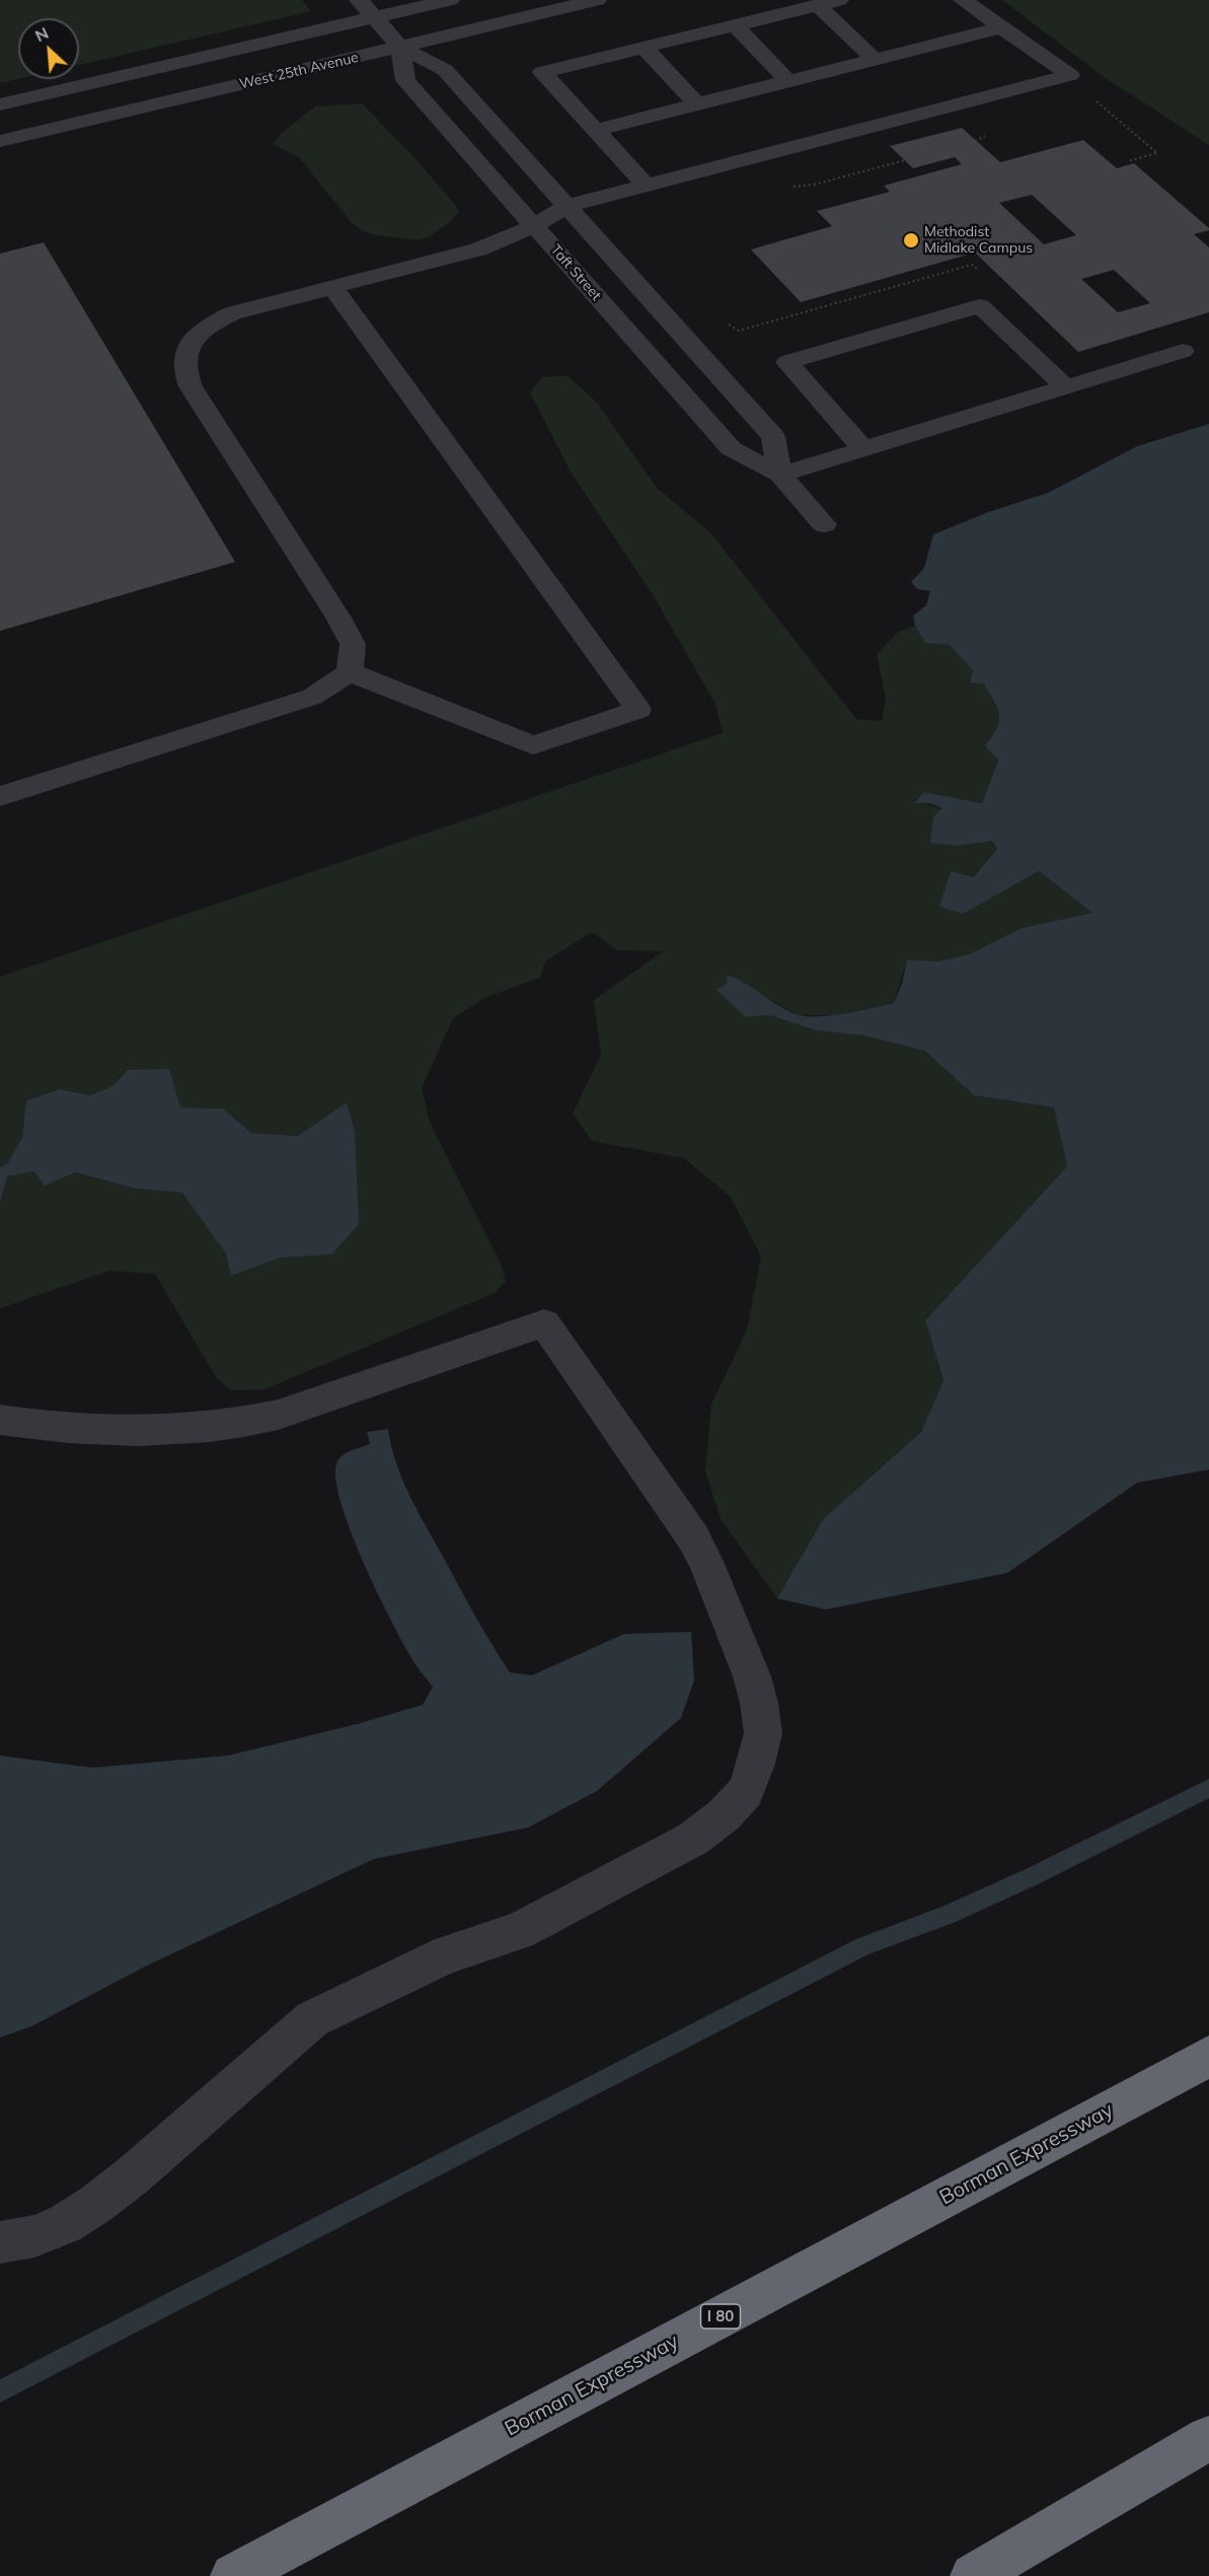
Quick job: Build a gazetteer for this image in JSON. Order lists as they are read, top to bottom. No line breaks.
{"streets":{"highway":["Borman Expressway","I 80"],"street":["West 25th Avenue","Taft Street"]},"crossings":[["West 25th Avenue","Taft Street"]],"places":["Methodist Midlake Campus"],"north":"top left"}
